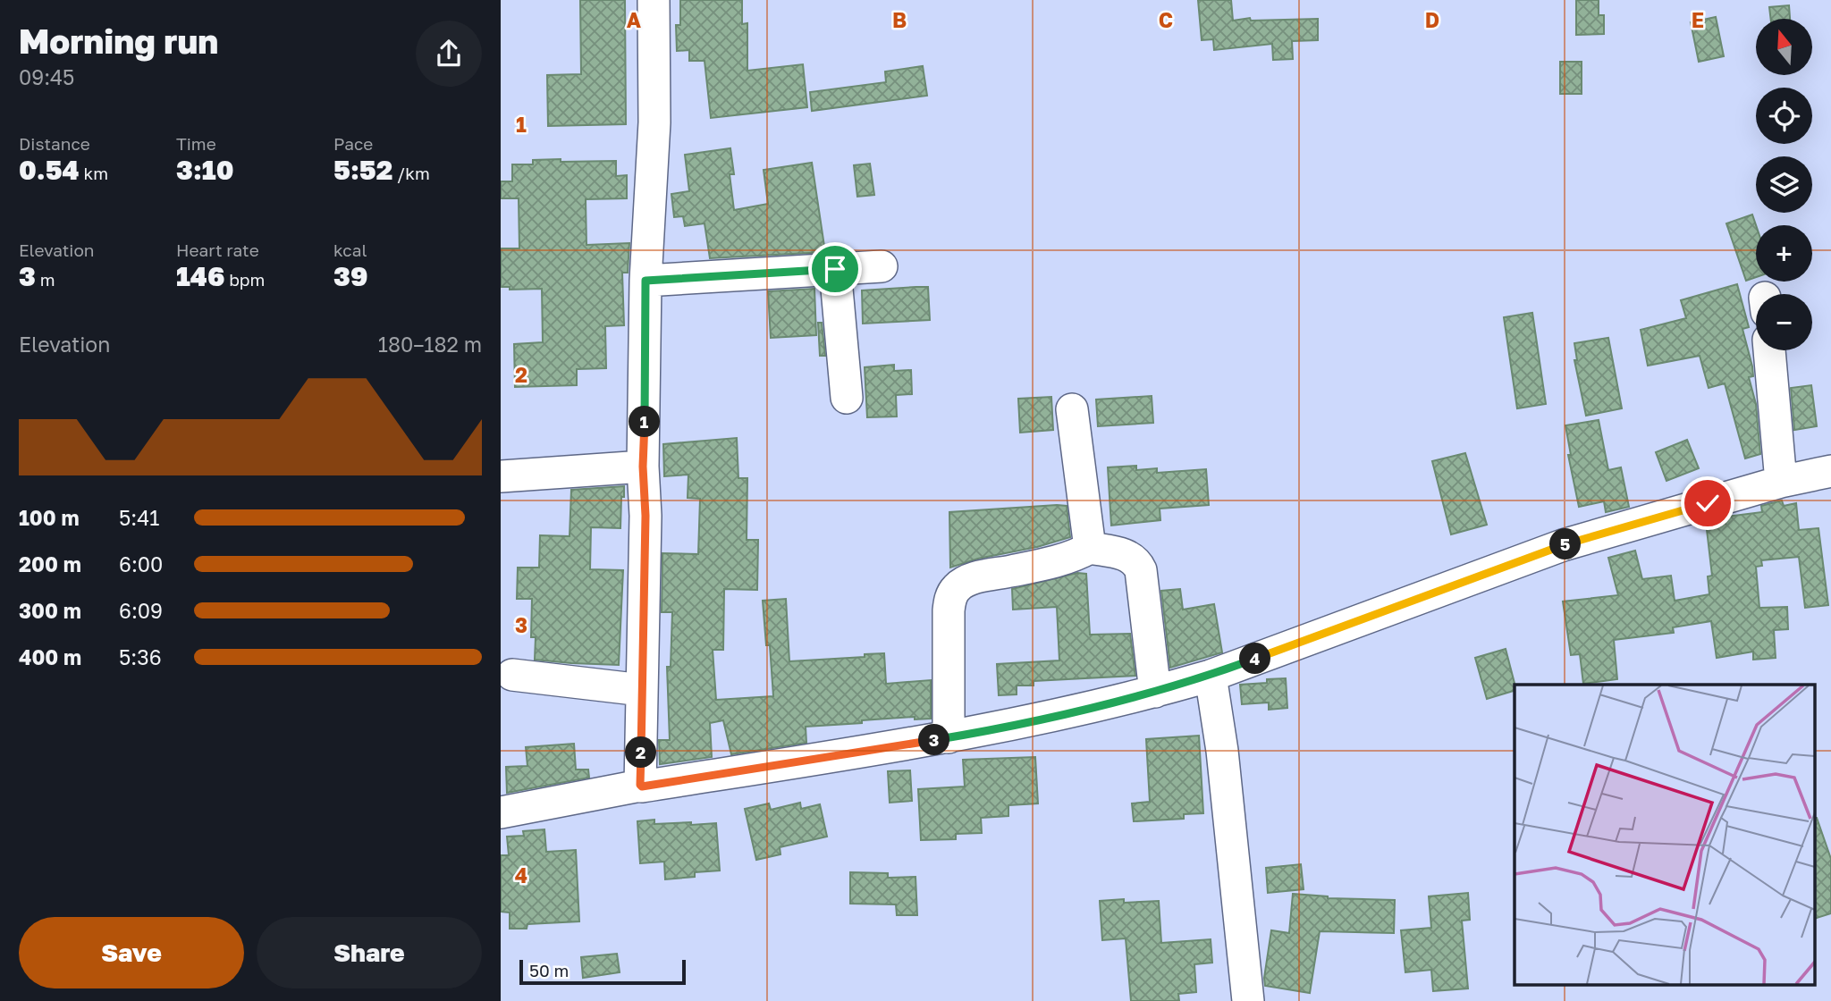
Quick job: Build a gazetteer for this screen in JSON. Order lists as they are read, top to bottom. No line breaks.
{"scale_bar":"50 m","north":"top","page":{"heading":["Morning run","09:45"],"map_buttons":["+","−"],"stats":[["Distance","0.54 km"],["Time","3:10"],["Pace","5:52 /km"],["Elevation","3 m"],["Heart rate","146 bpm"],["kcal","39"]],"chart":["Elevation","180–182 m"],"pins":["1","5","4","3","2"],"list":[{"name":"100 m","note":"5:41"},{"name":"200 m","note":"6:00"},{"name":"300 m","note":"6:09"},{"name":"400 m","note":"5:36"}],"buttons":["Save","Share"],"scale":"50 m"},"grid":{"columns":["A","B","C","D","E"],"rows":["1","2","3","4"]}}
